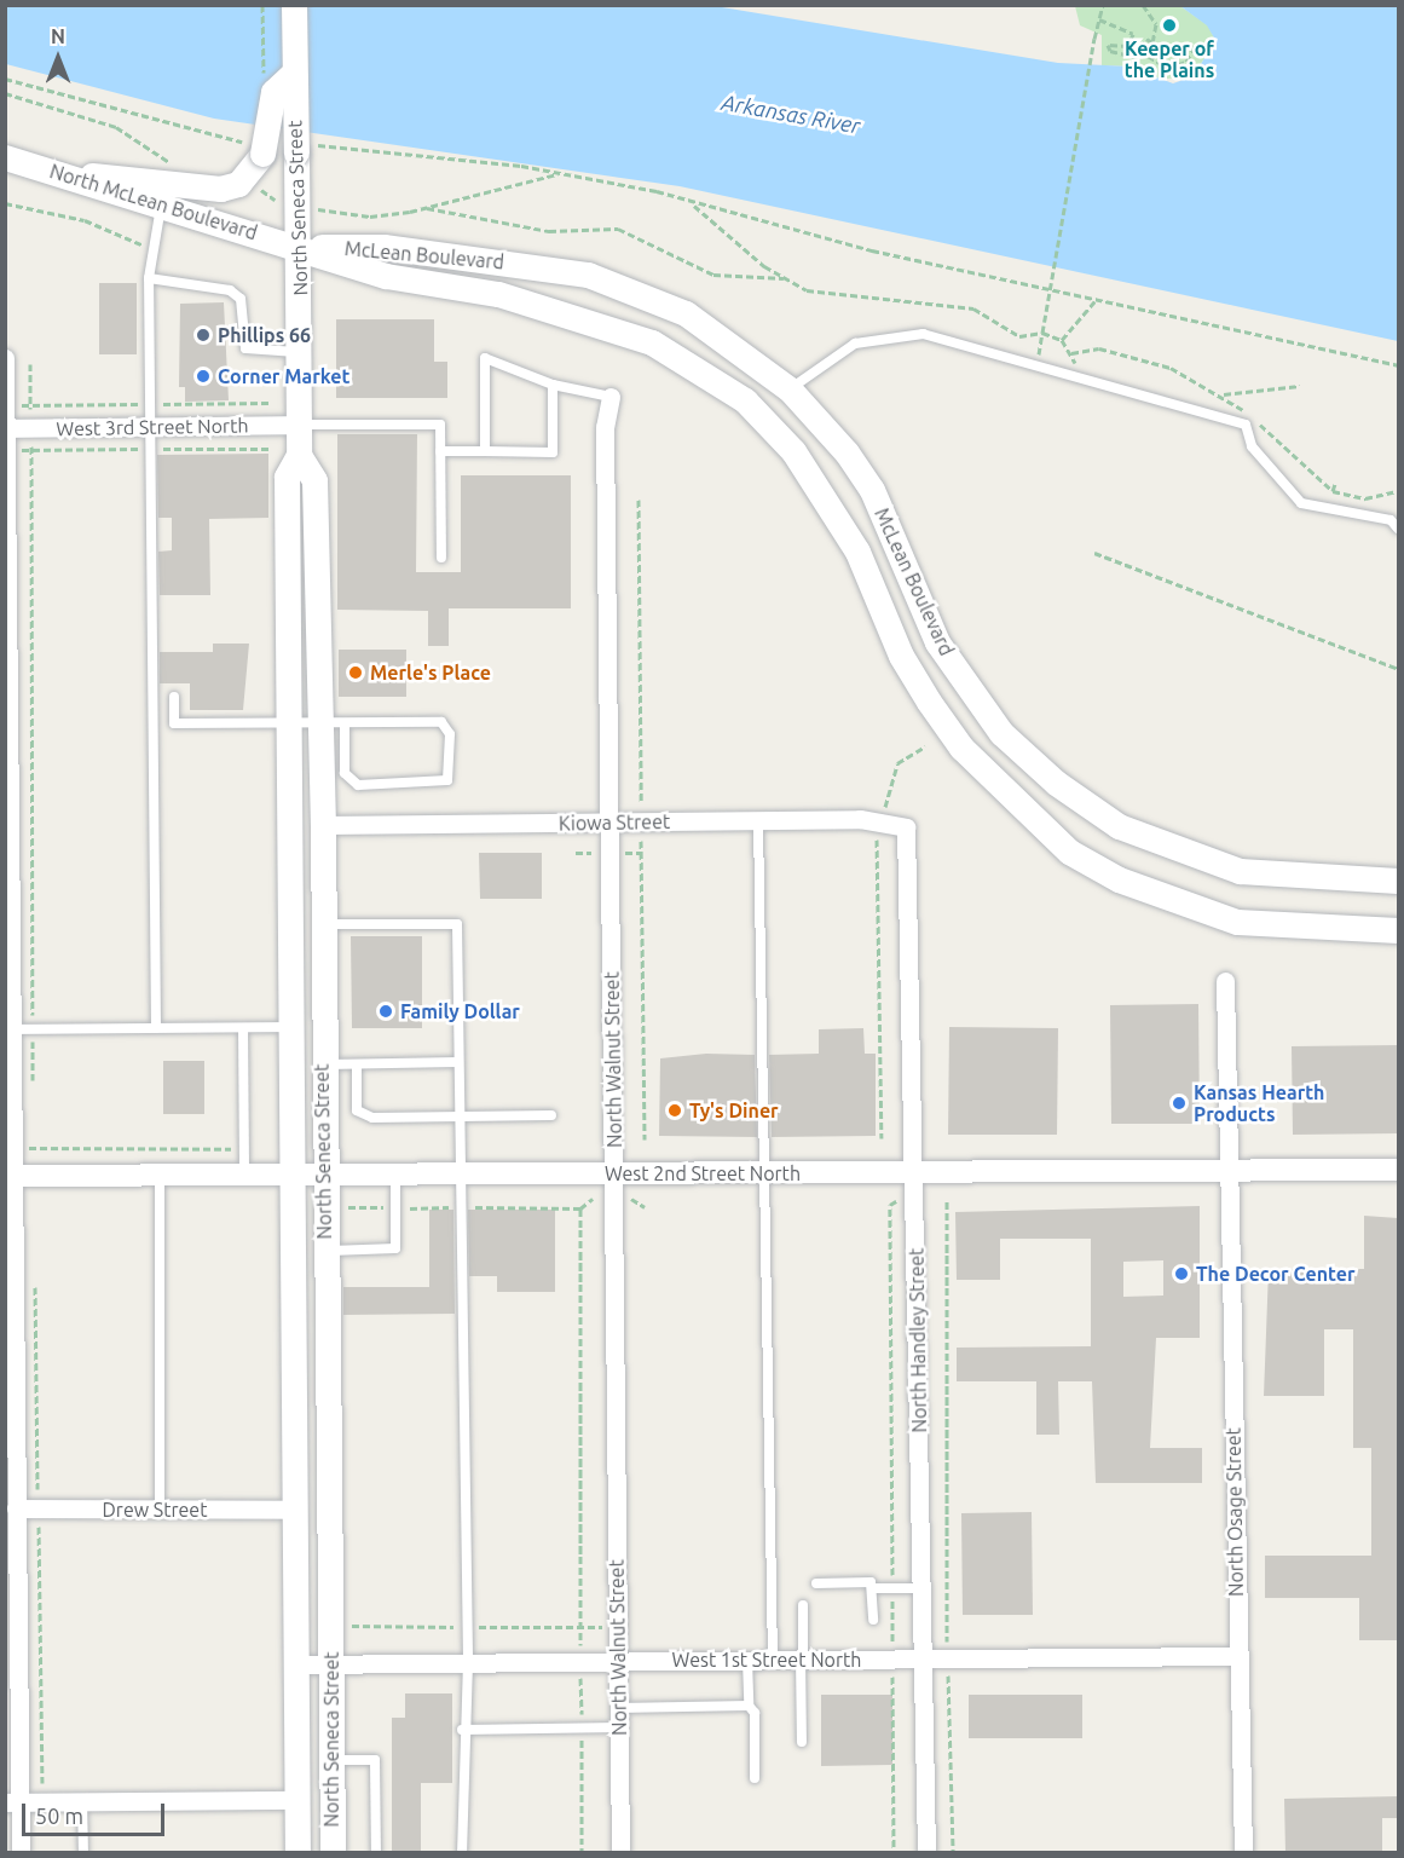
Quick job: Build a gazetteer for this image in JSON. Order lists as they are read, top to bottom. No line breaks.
{"streets":{"main road":["North McLean Boulevard","North Seneca Street","McLean Boulevard"],"street":["West 3rd Street North","Kiowa Street","North Walnut Street","West 2nd Street North","North Handley Street","Drew Street","North Osage Street","West 1st Street North"]},"crossings":[["North McLean Boulevard","North Seneca Street"],["North McLean Boulevard","McLean Boulevard"],["North Seneca Street","McLean Boulevard"],["North Seneca Street","West 3rd Street North"],["North Seneca Street","Kiowa Street"],["North Seneca Street","West 2nd Street North"],["North Seneca Street","Drew Street"],["North Seneca Street","West 1st Street North"],["Kiowa Street","North Walnut Street"],["Kiowa Street","North Handley Street"],["North Walnut Street","West 2nd Street North"],["North Walnut Street","West 1st Street North"],["West 2nd Street North","North Handley Street"],["West 2nd Street North","North Osage Street"],["North Handley Street","West 1st Street North"],["North Osage Street","West 1st Street North"]],"water":["Arkansas River"],"places":["Keeper of the Plains","Phillips 66","Corner Market","Merle's Place","Family Dollar","Kansas Hearth Products","Ty's Diner","The Decor Center"],"scale_bar":"50 m","north":"top"}
